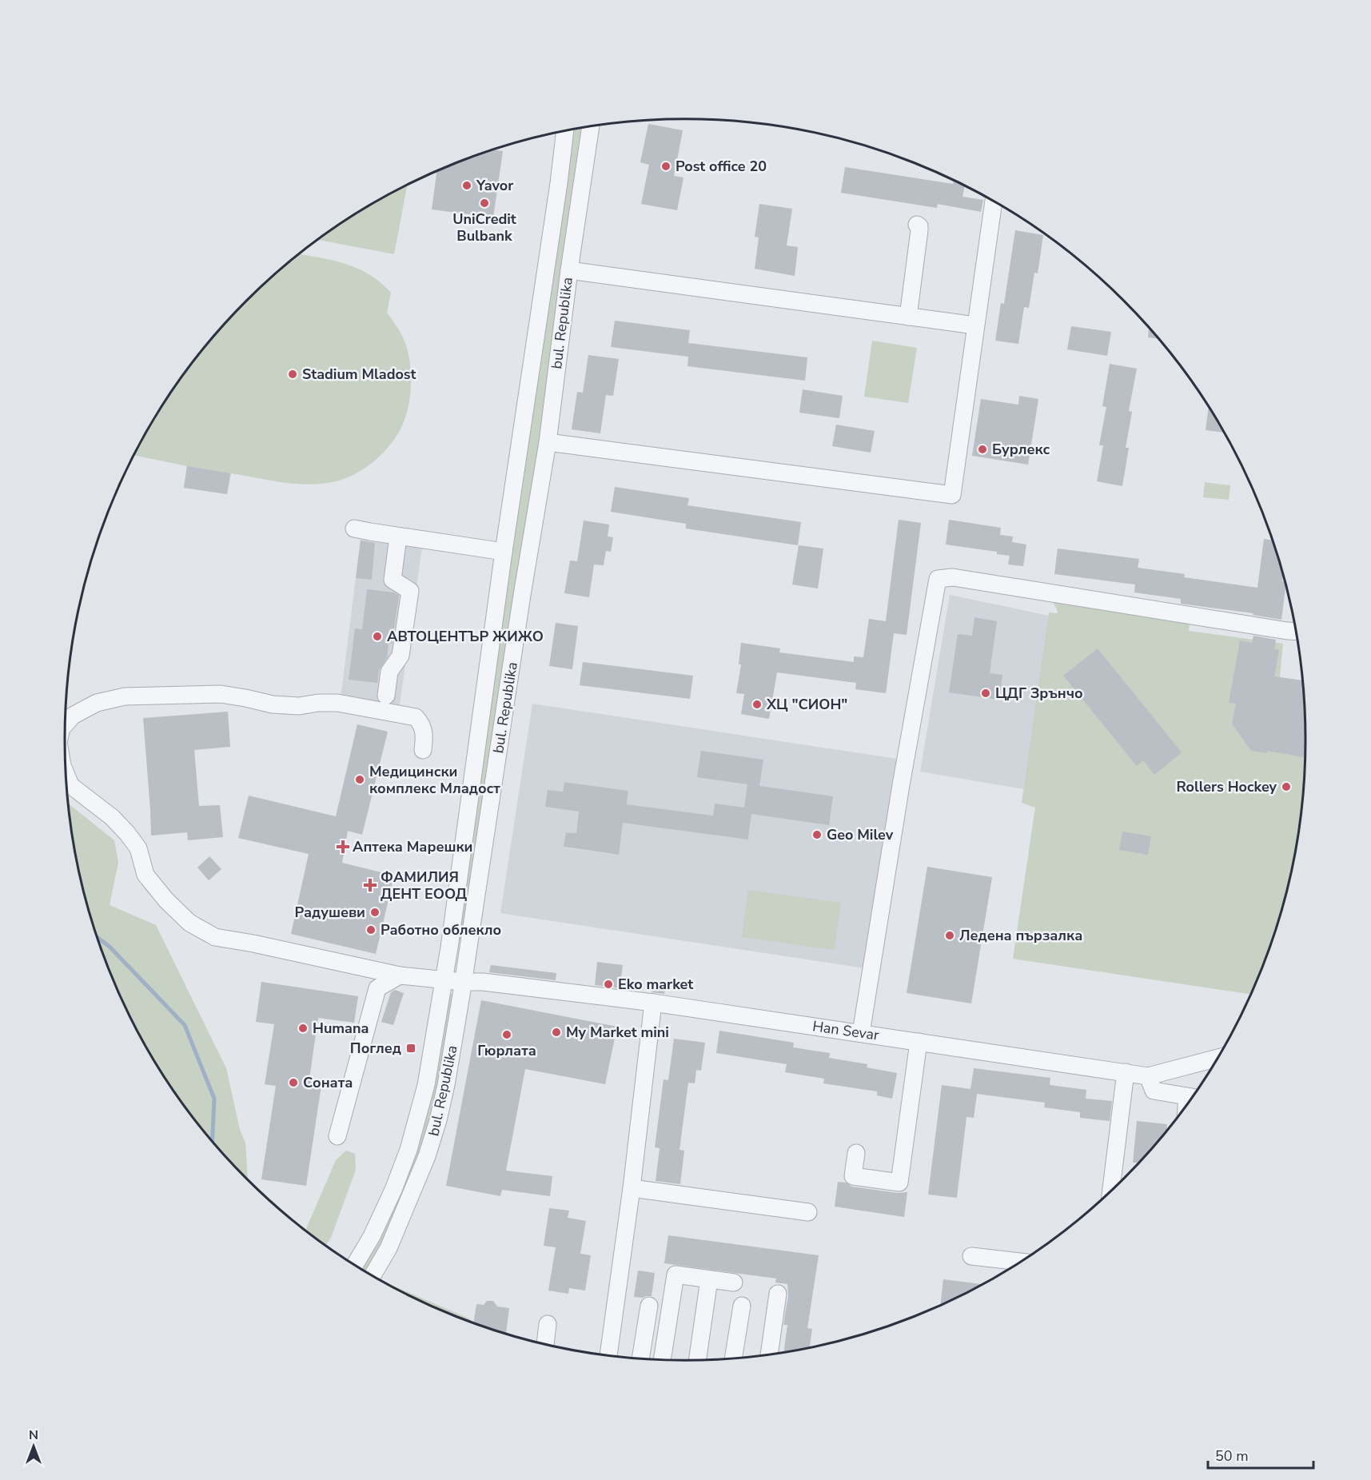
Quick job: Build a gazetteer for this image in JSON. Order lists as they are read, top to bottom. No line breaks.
{"streets":{"street":["bul. Republika","Han Sevar"]},"crossings":[["bul. Republika","Han Sevar"]],"places":{"other":["Post office 20","Yavor","UniCredit Bulbank","Stadium Mladost","Бурлекс","АВТОЦЕНТЪР ЖИЖО","ЦДГ Зрънчо","ХЦ \"СИОН\"","Медицински комплекс Младост","Rollers Hockey","Geo Milev","Радушеви","Работно облекло","Ледена пързалка","Eko market","Humana","My Market mini","Гюрлата","Соната"],"health":["Аптека Марешки","ФАМИЛИЯ ДЕНТ ЕООД"],"transit":["Поглед"]},"scale_bar":"50 m","north":"top"}
